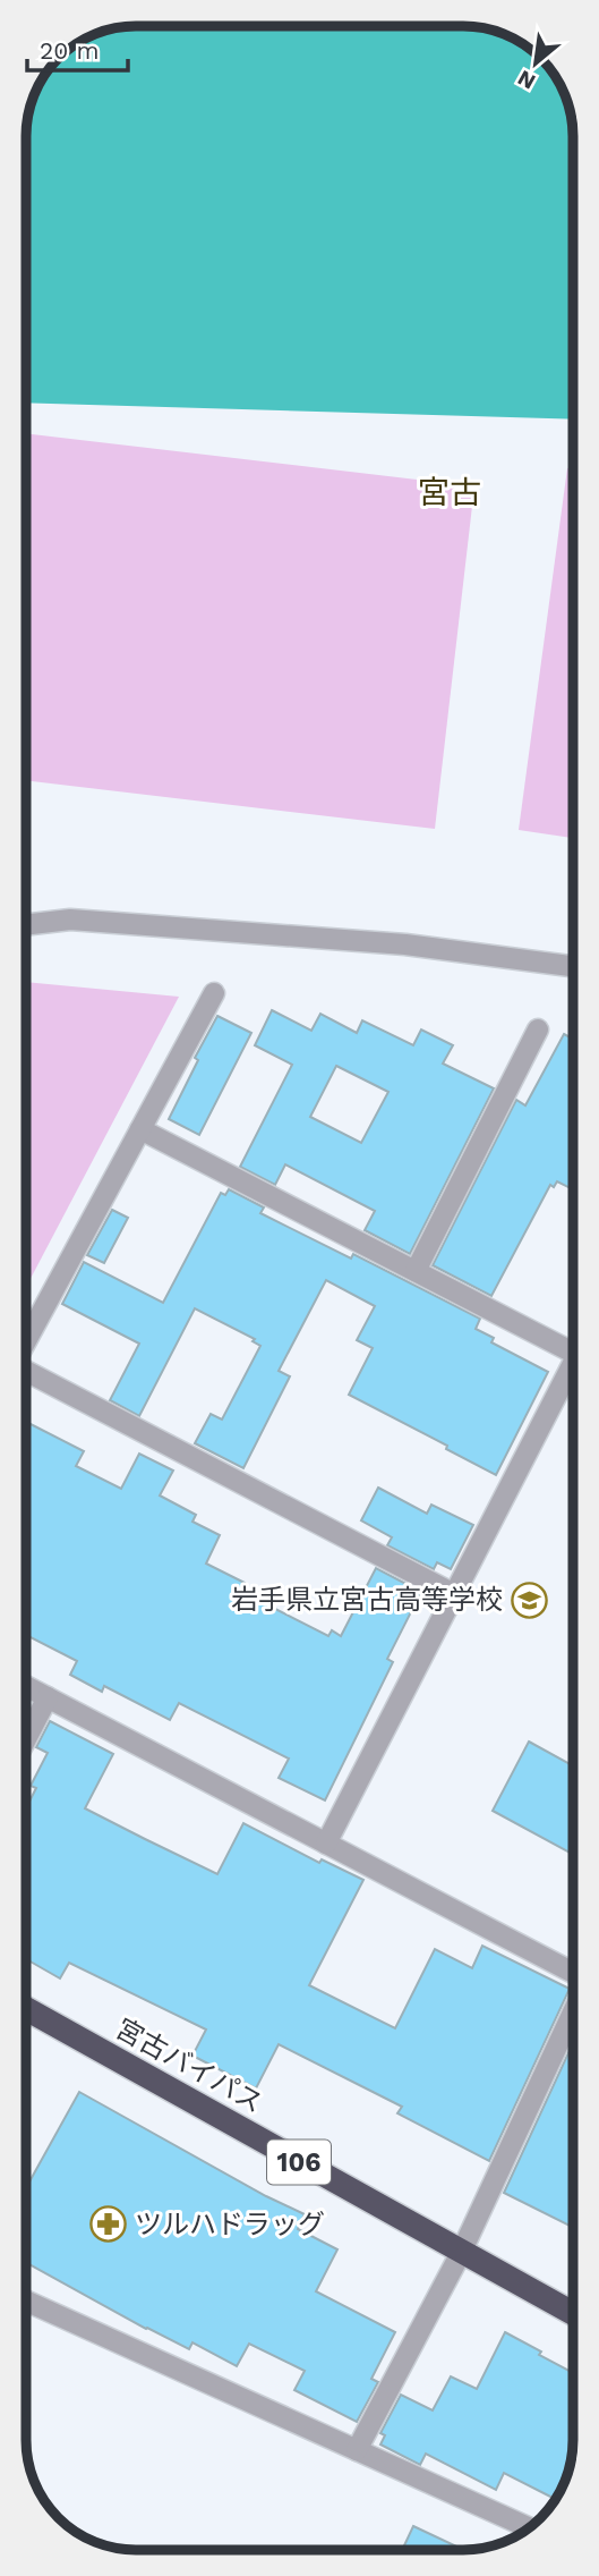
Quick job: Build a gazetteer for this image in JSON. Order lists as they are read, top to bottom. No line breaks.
{"streets":{"highway":["宮古バイパス","106"]},"districts":["宮古"],"places":{"school or university":["岩手県立宮古高等学校"],"pharmacy":["ツルハドラッグ"]},"scale_bar":"20 m","north":"bottom left"}
